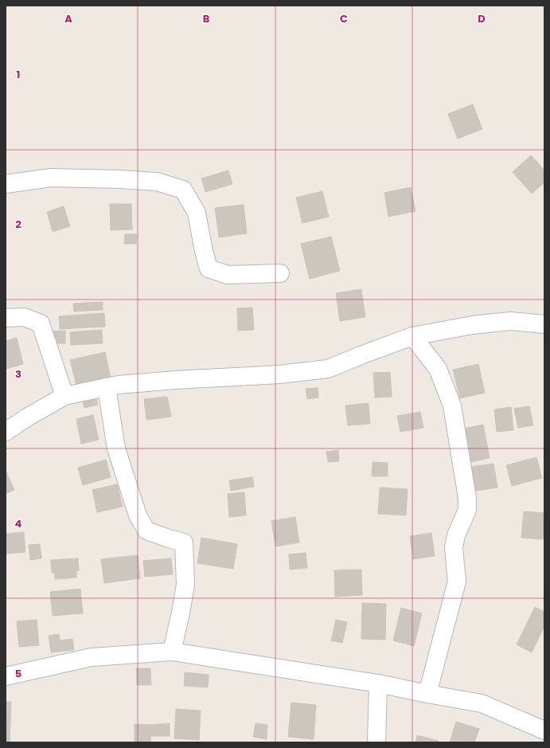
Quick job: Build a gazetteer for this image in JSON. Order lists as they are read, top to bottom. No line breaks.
{"grid":{"columns":["A","B","C","D"],"rows":["1","2","3","4","5"]}}
